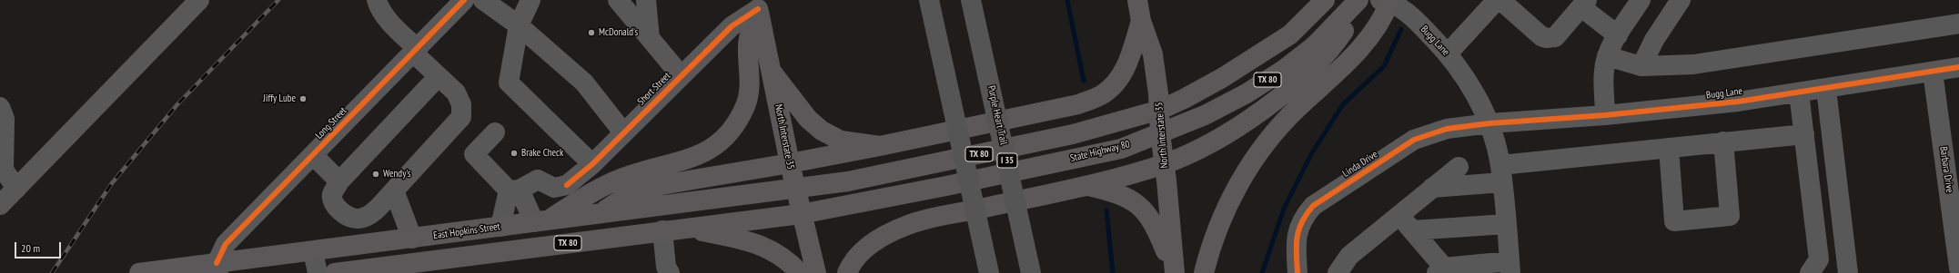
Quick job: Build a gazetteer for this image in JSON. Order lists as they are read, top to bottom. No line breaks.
{"streets":{"highway":["Purple Heart Trail","I 35"],"main road":["TX 80","North Interstate 35","State Highway 80","East Hopkins Street"],"street":["Bugg Lane","Short Street","Long Street","Linda Drive","Barbara Drive"]},"crossings":[["Bugg Lane","Linda Drive"],["Bugg Lane","Barbara Drive"],["TX 80","North Interstate 35"],["TX 80","State Highway 80"],["TX 80","East Hopkins Street"],["Short Street","North Interstate 35"],["Long Street","East Hopkins Street"],["North Interstate 35","State Highway 80"],["North Interstate 35","East Hopkins Street"]],"places":["McDonald's","Jiffy Lube","Brake Check","Wendy's"],"scale_bar":"20 m"}
